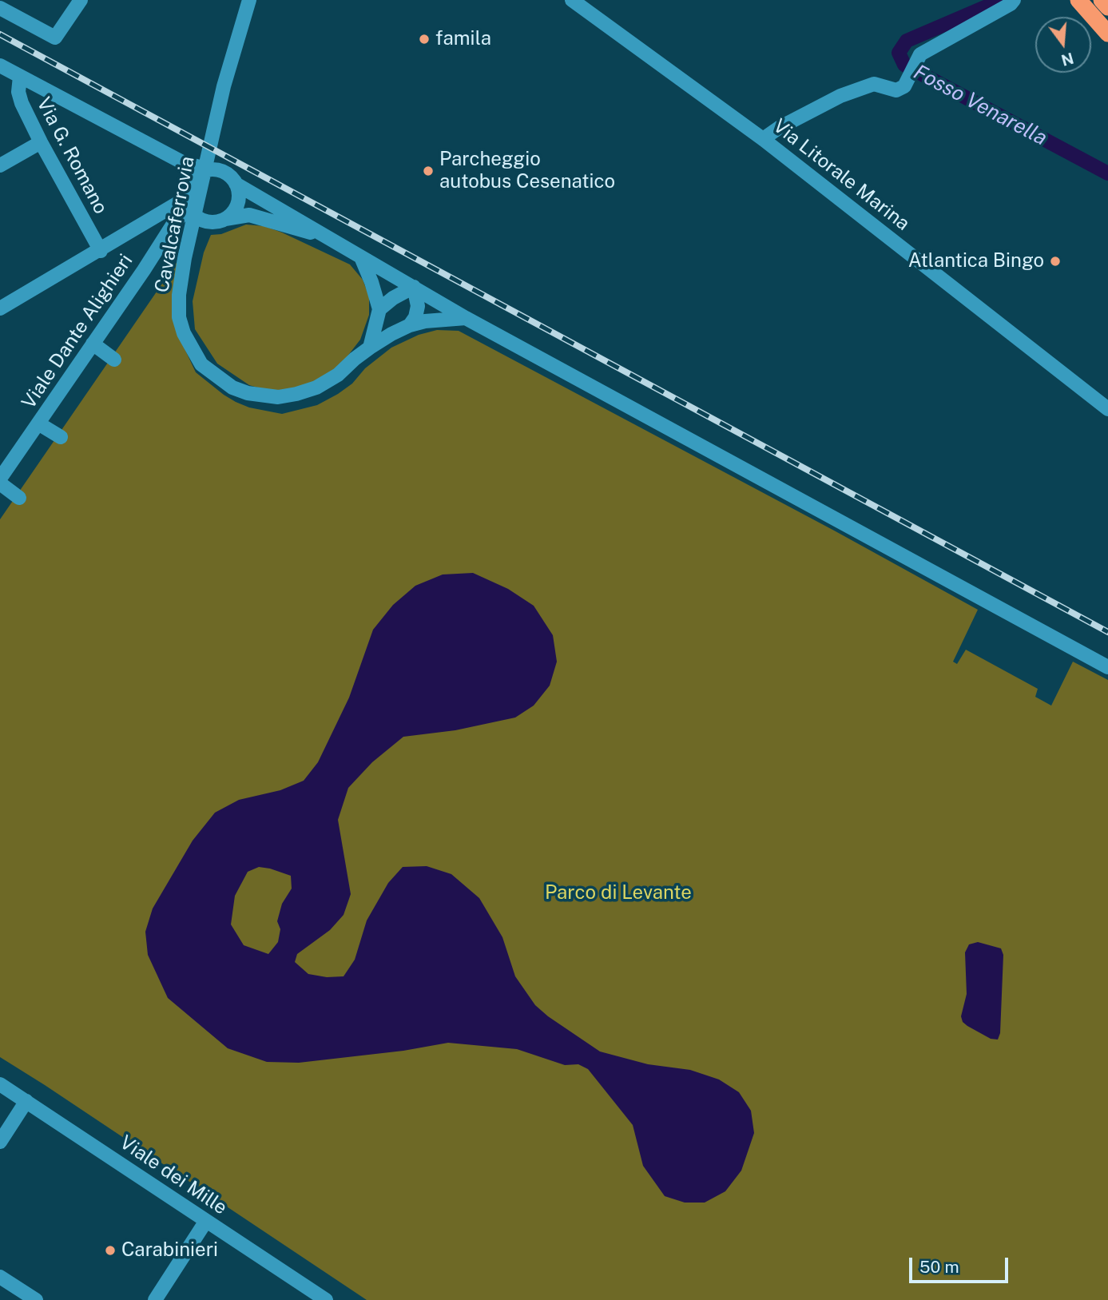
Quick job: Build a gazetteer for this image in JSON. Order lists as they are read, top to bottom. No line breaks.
{"streets":{"street":["Via G. Romano","Via Litorale Marina","Cavalcaferrovia","Viale Dante Alighieri","Viale dei Mille"]},"water":["Fosso Venarella"],"parks":["Parco di Levante"],"places":["famila","Parcheggio autobus Cesenatico","Atlantica Bingo","Carabinieri"],"scale_bar":"50 m","north":"bottom"}
